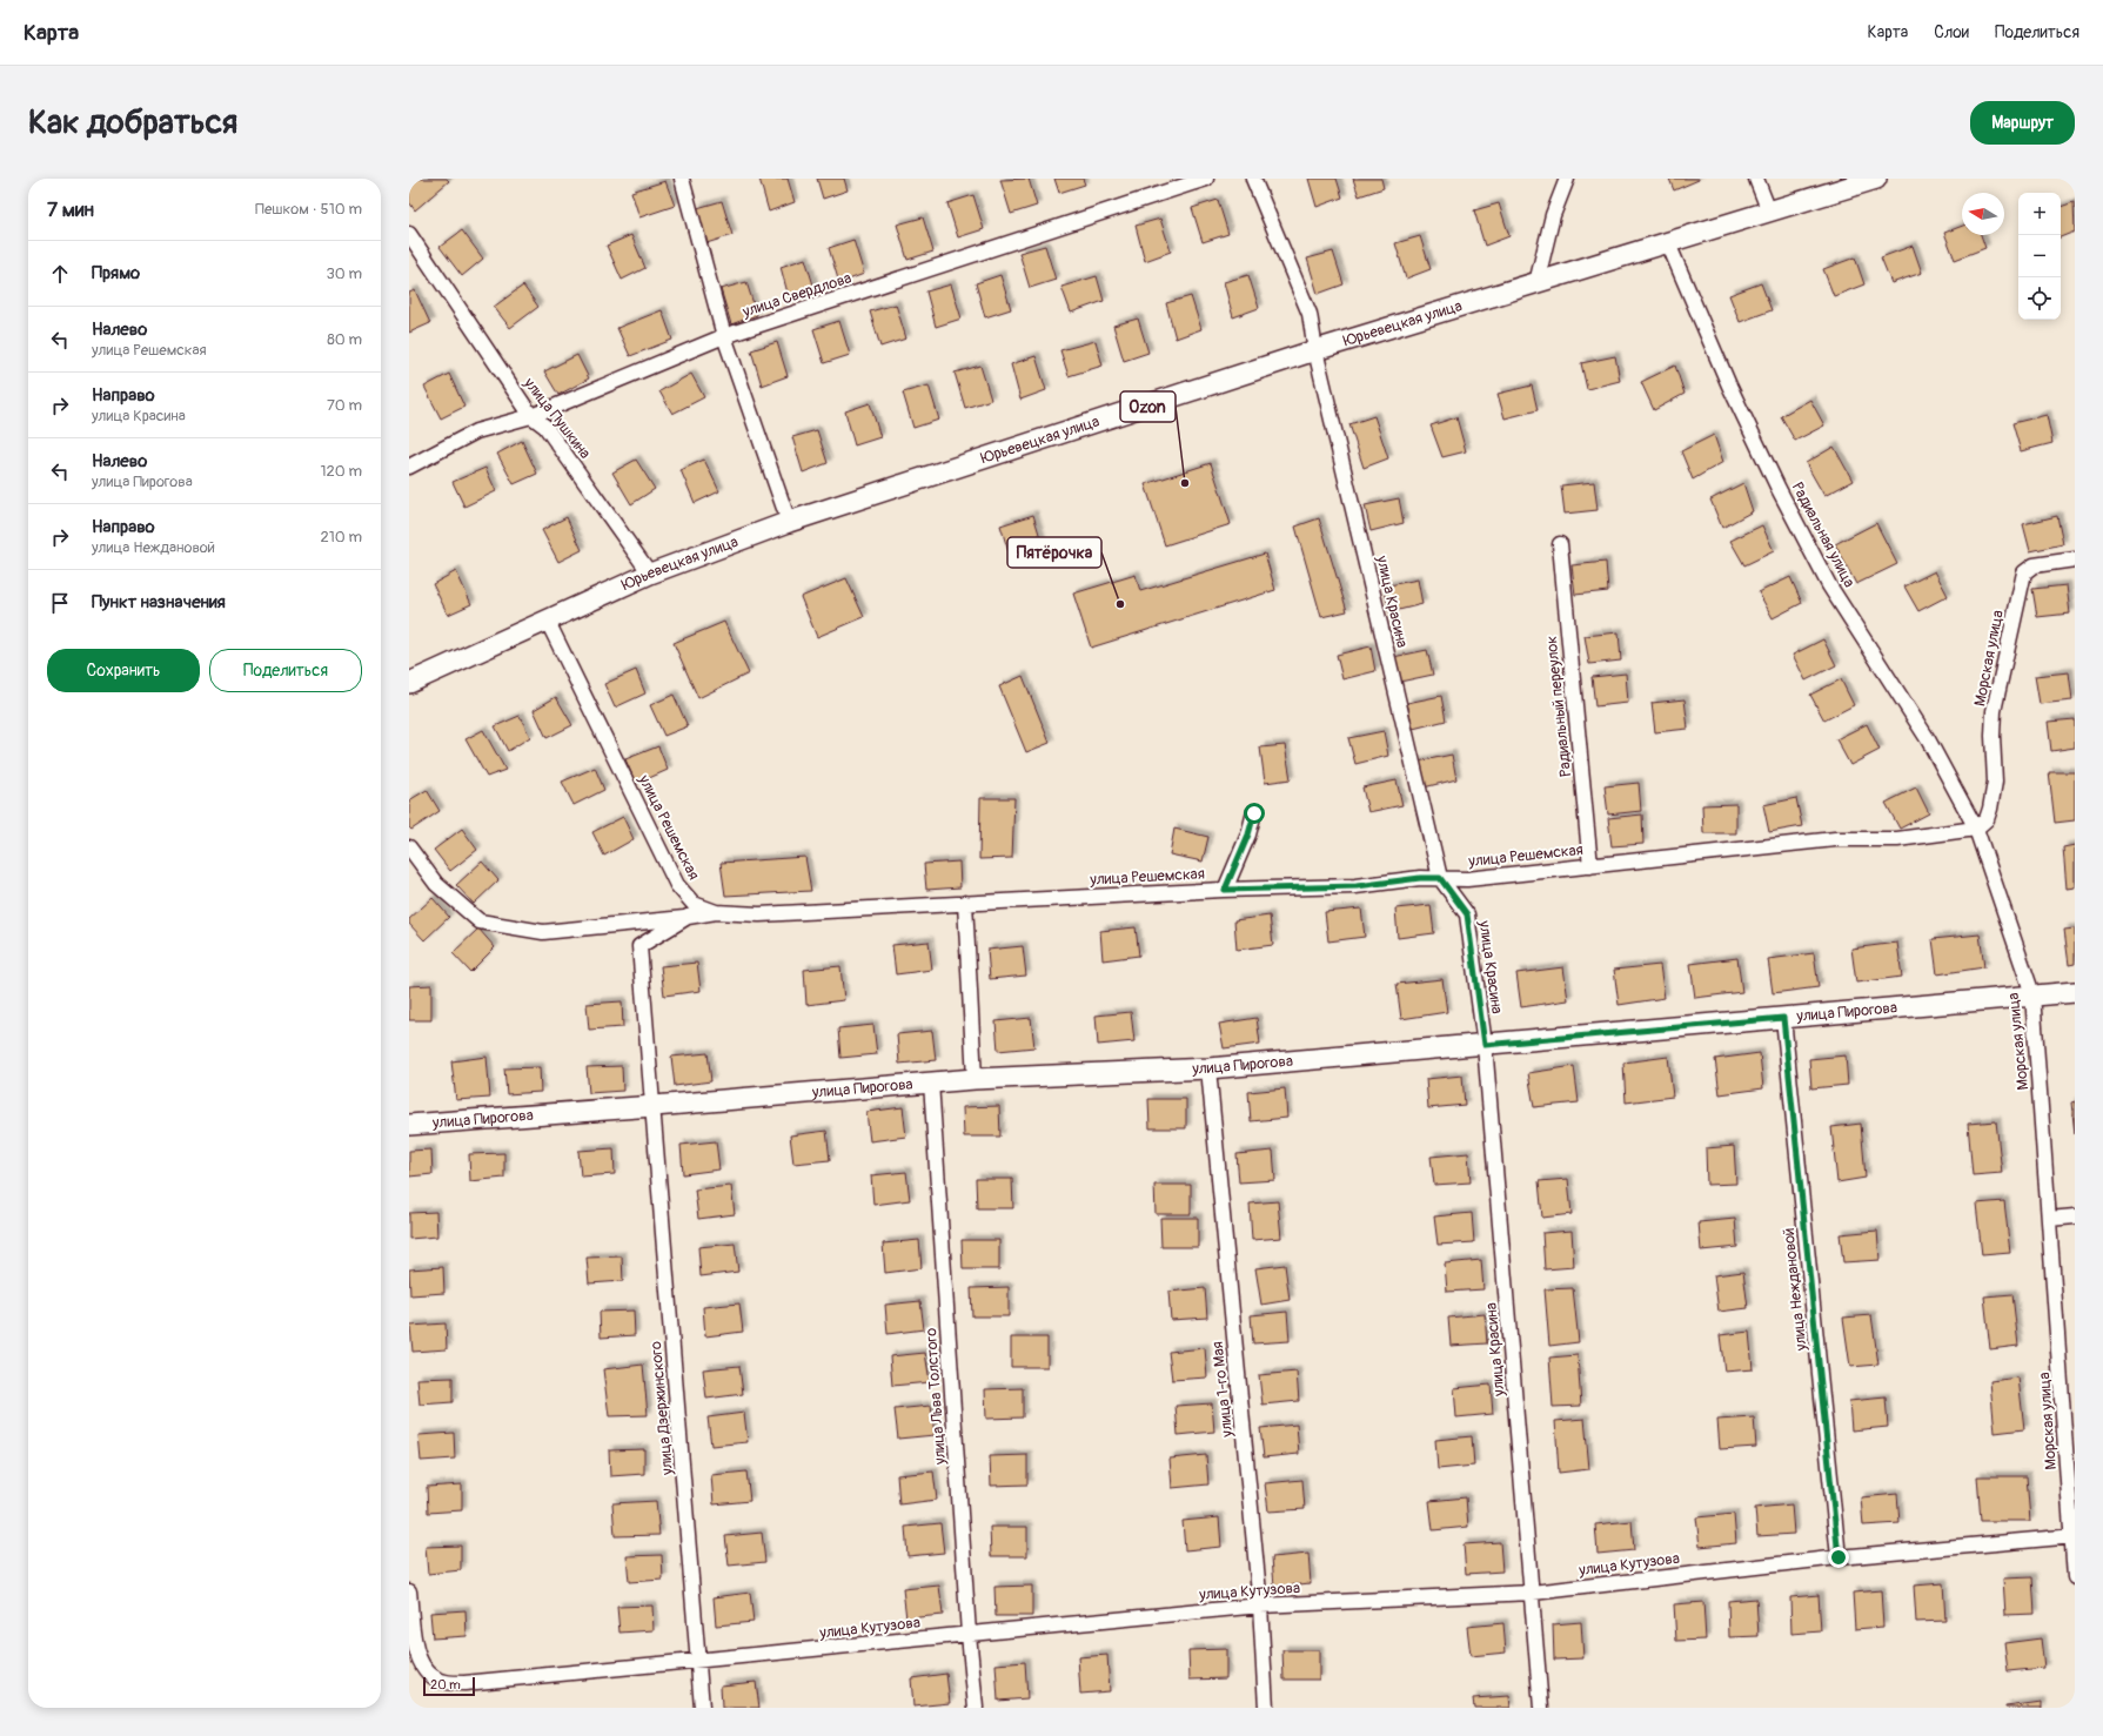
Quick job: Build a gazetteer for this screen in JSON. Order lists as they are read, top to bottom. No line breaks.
{"streets":{"street":["улица Свердлова","Юрьевецкая улица","улица Пушкина","Радиальная улица","улица Красина","Морская улица","Радиальный переулок","улица Решемская","улица Пирогова","улица Неждановой","улица 1-го Мая","улица Льва Толстого","улица Дзержинского","улица Кутузова"]},"crossings":[["улица Свердлова","улица Пушкина"],["Юрьевецкая улица","улица Пушкина"],["Юрьевецкая улица","Радиальная улица"],["Юрьевецкая улица","улица Красина"],["Юрьевецкая улица","улица Решемская"],["Радиальная улица","Морская улица"],["Радиальная улица","улица Решемская"],["улица Красина","улица Решемская"],["улица Красина","улица Пирогова"],["улица Красина","улица Кутузова"],["Морская улица","улица Решемская"],["Морская улица","улица Пирогова"],["Морская улица","улица Кутузова"],["Радиальный переулок","улица Решемская"],["улица Пирогова","улица Неждановой"],["улица Пирогова","улица 1-го Мая"],["улица Пирогова","улица Льва Толстого"],["улица Пирогова","улица Дзержинского"],["улица Неждановой","улица Кутузова"],["улица 1-го Мая","улица Кутузова"],["улица Льва Толстого","улица Кутузова"],["улица Дзержинского","улица Кутузова"]],"places":["Ozon","Пятёрочка"],"scale_bar":"20 m","north":"left","page":{"header":"Карта","nav":["Карта","Слои","Поделиться"],"buttons":["Маршрут",["Сохранить","Поделиться"]],"title":"Как добраться","heading":["7 мин","Пешком · 510 m"],"map_buttons":["+","−"],"list":[["Прямо","30 m"],["Налево","улица Решемская","80 m"],["Направо","улица Красина","70 m"],["Налево","улица Пирогова","120 m"],["Направо","улица Неждановой","210 m"],"Пункт назначения"],"scale":"20 m"}}
